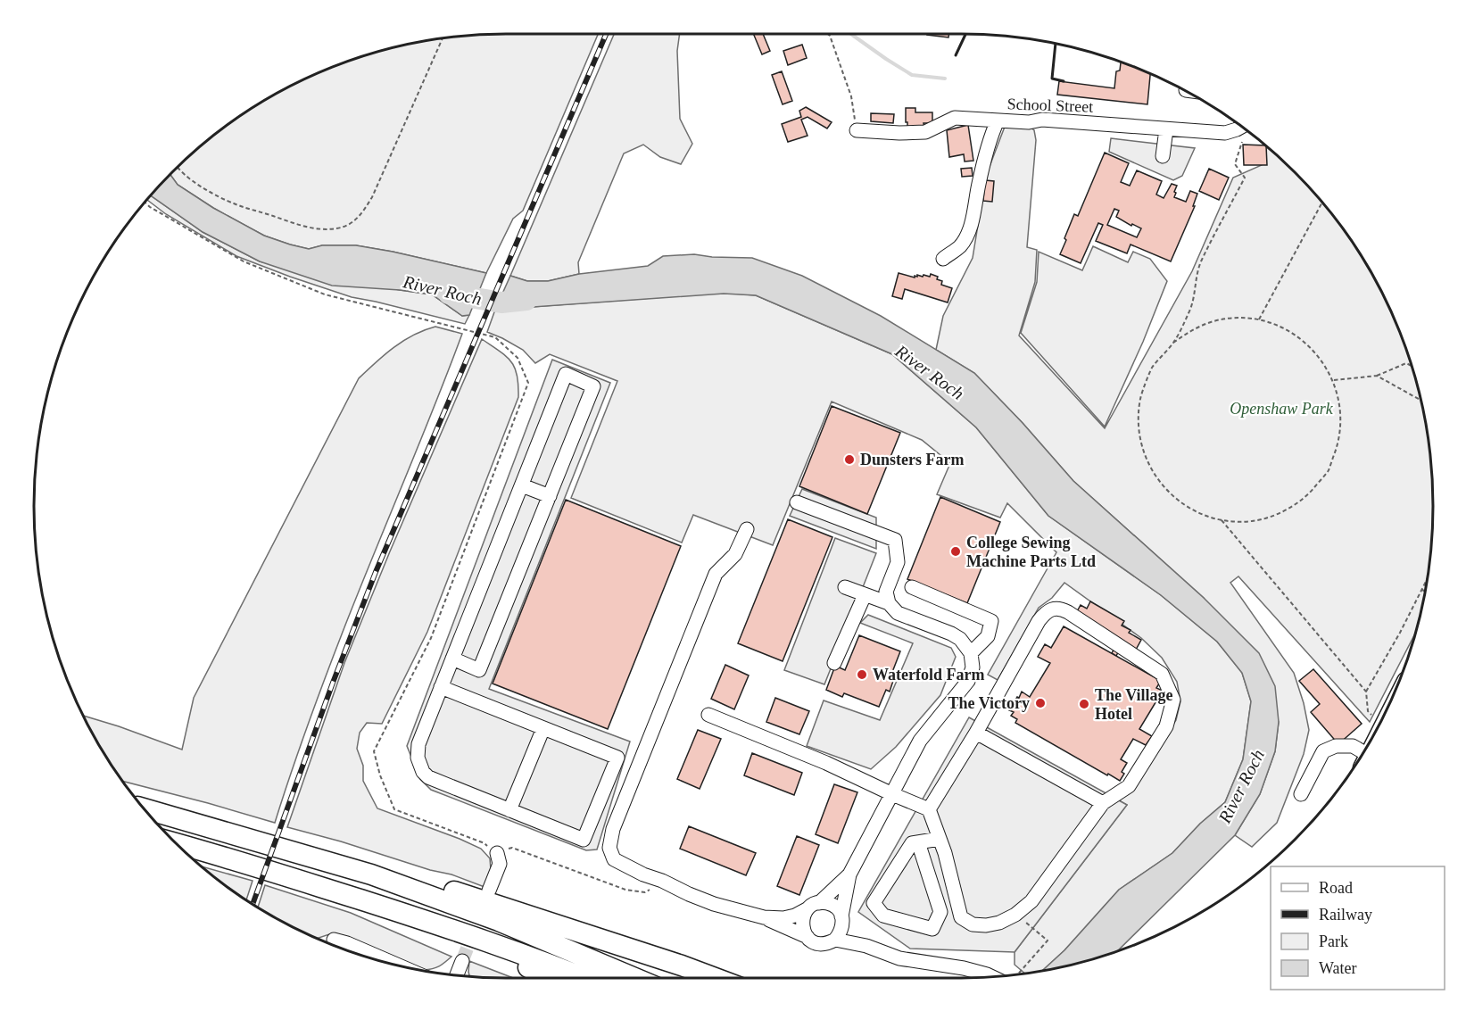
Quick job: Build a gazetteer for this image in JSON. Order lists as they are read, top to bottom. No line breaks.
{"streets":{"street":["School Street"]},"water":["River Roch"],"parks":["Openshaw Park"],"places":["Dunsters Farm","College Sewing Machine Parts Ltd","Waterfold Farm","The Victory","The Village Hotel"],"legend":["Road","Railway","Park","Water"]}
